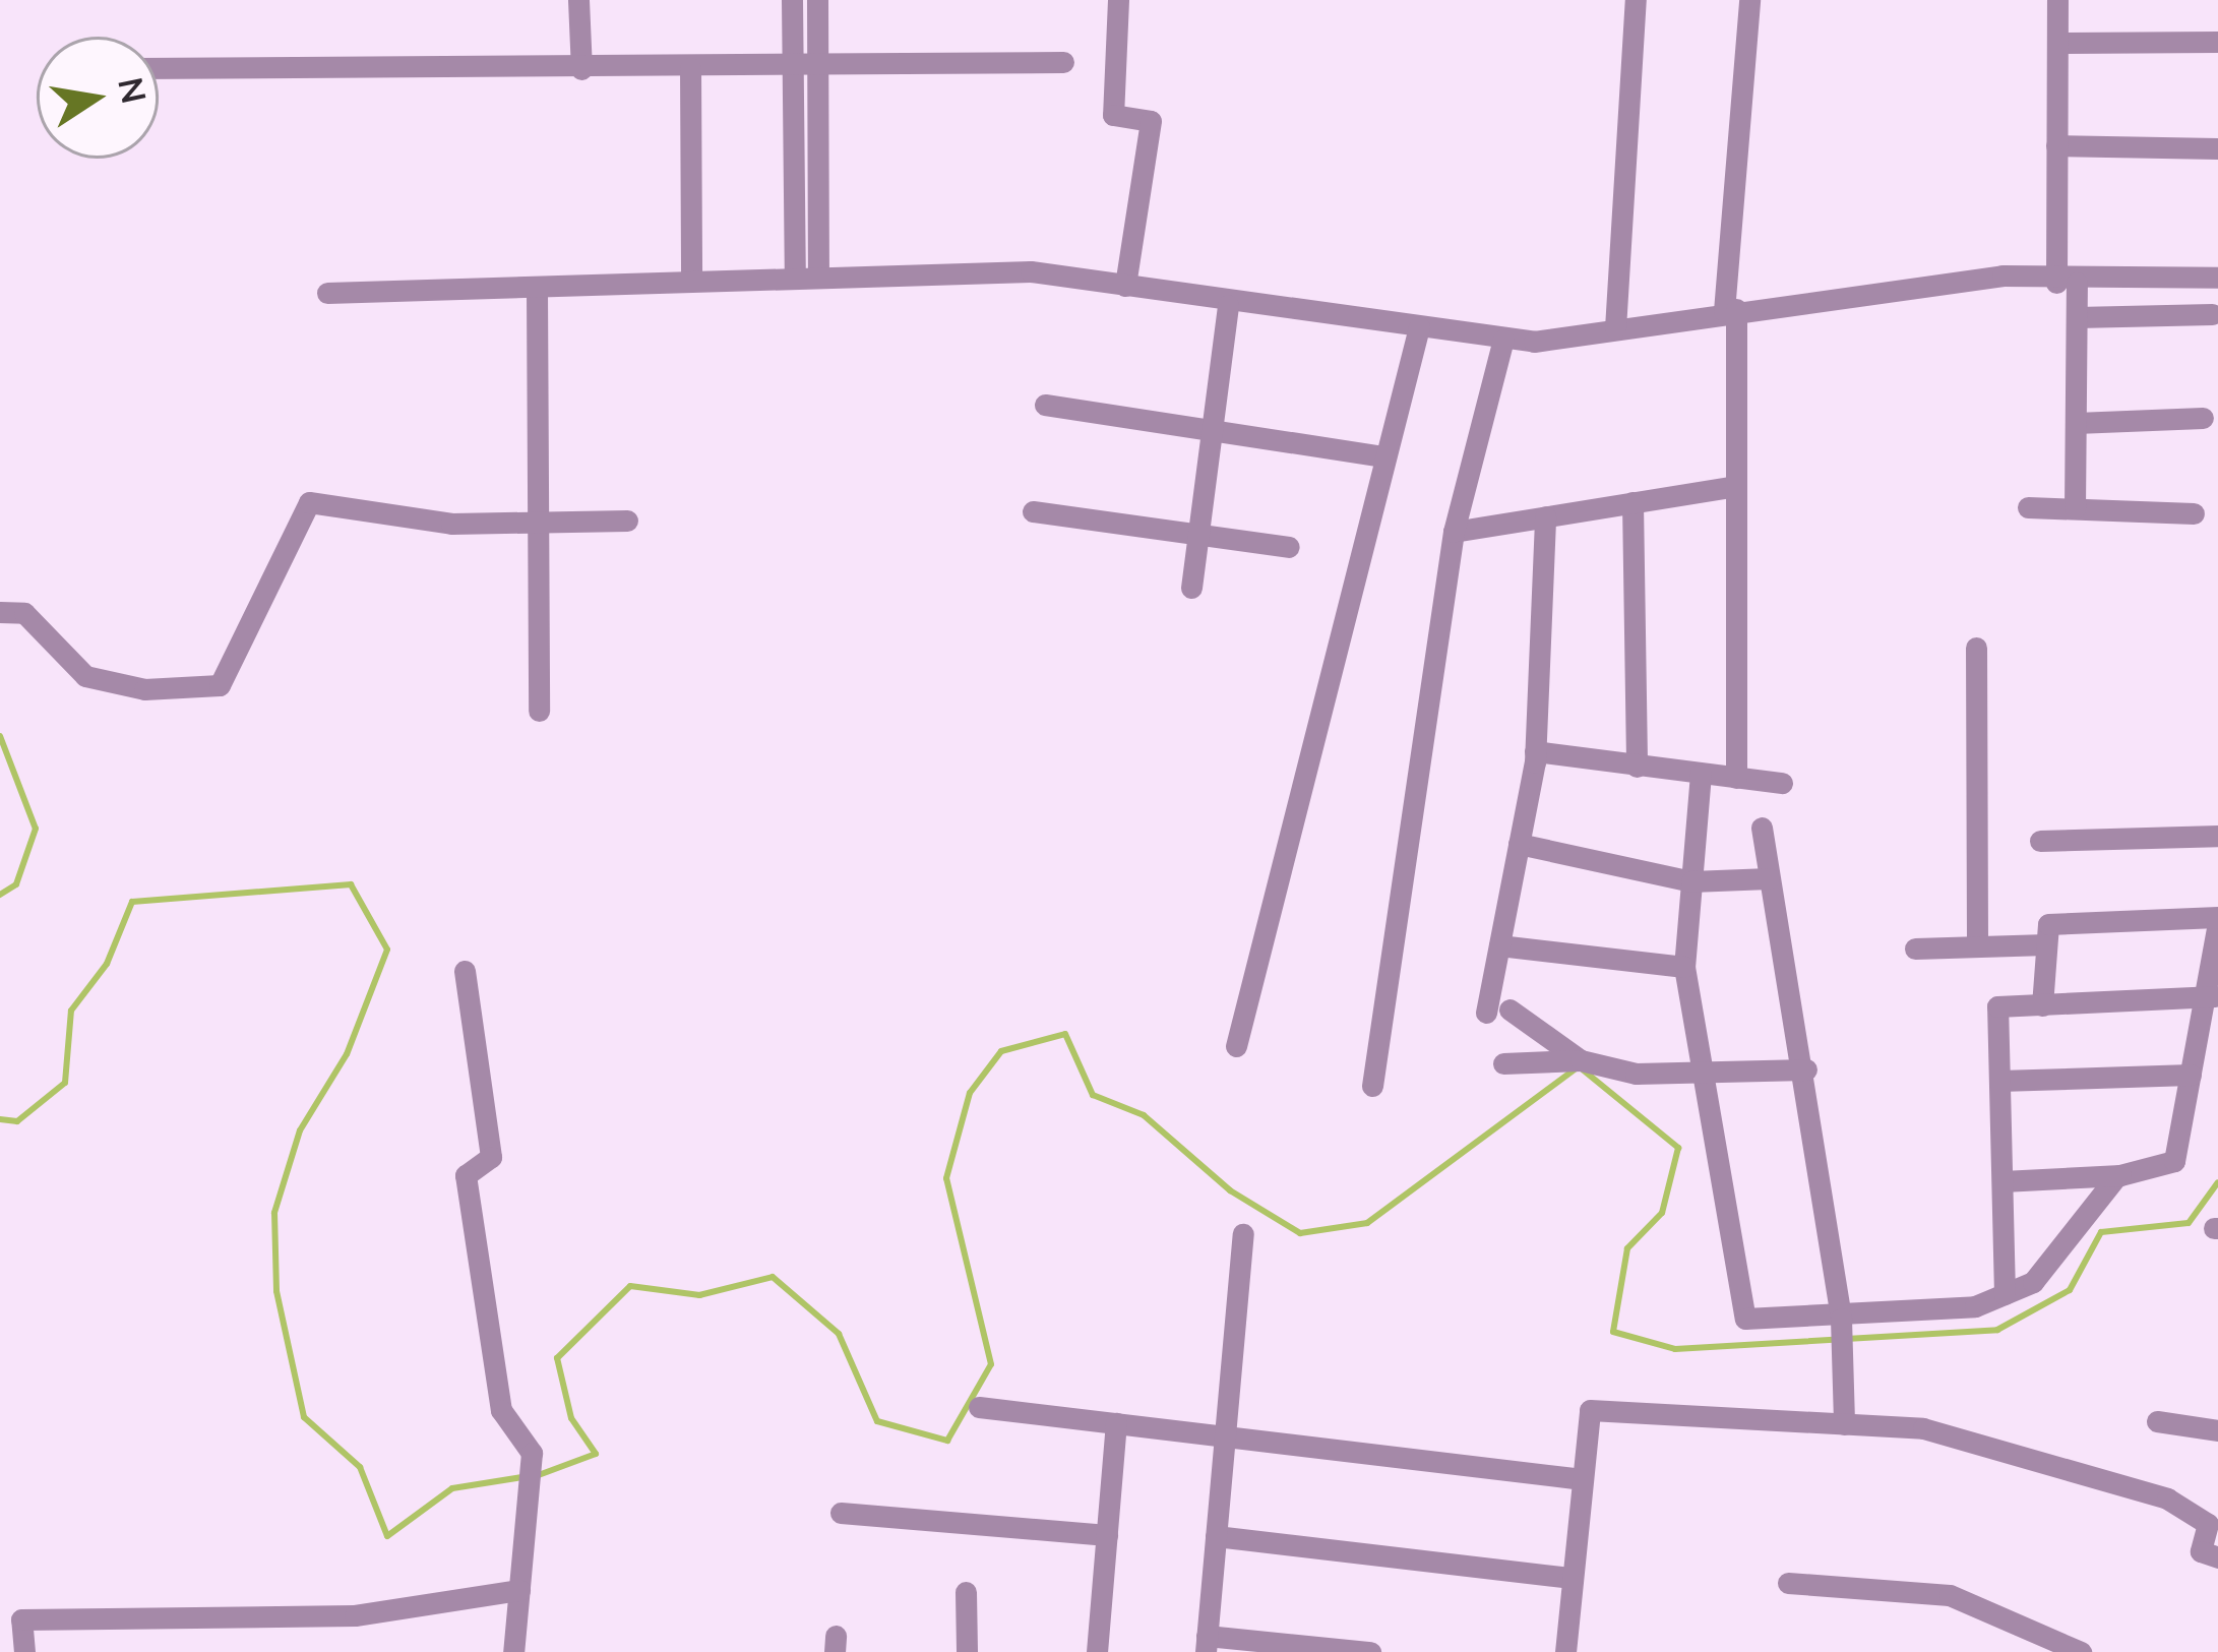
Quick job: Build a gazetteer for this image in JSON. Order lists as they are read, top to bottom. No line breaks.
{"north":"right"}
